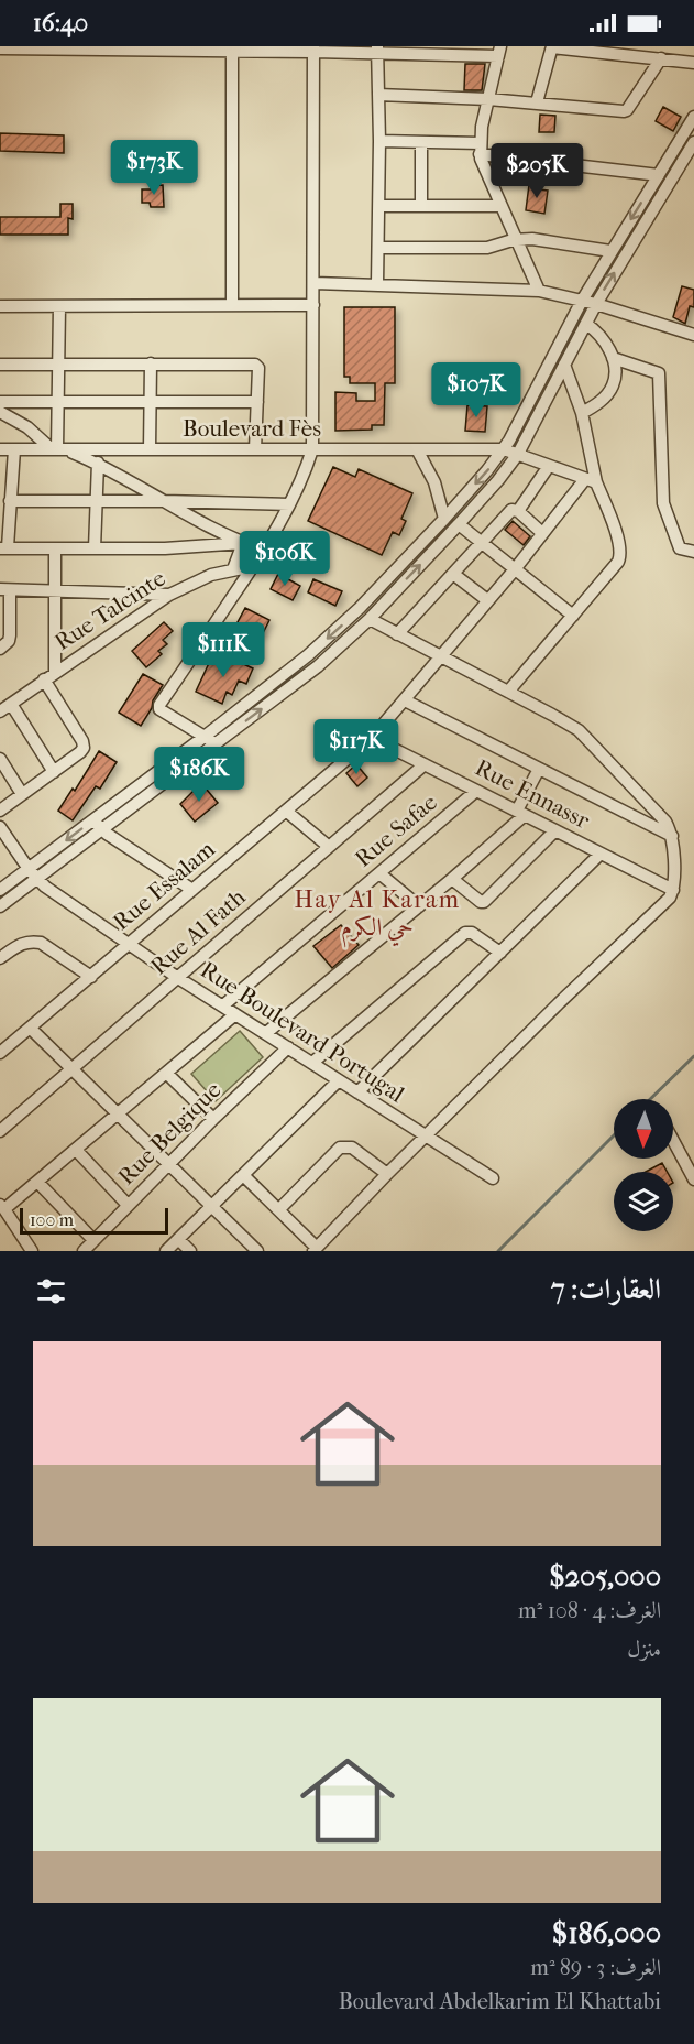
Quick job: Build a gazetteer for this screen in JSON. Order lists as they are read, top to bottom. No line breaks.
{"streets":{"street":["Boulevard Fès","Rue Talcinte","Rue Ennassr","Rue Safae","Rue Essalam","Rue Al Fath","Rue Boulevard Portugal","Rue Belgique"]},"crossings":[["Boulevard Fès","Rue Essalam"],["Rue Ennassr","Rue Safae"],["Rue Ennassr","Rue Essalam"],["Rue Ennassr","Rue Al Fath"],["Rue Safae","Rue Boulevard Portugal"],["Rue Essalam","Rue Boulevard Portugal"],["Rue Al Fath","Rue Boulevard Portugal"],["Rue Boulevard Portugal","Rue Belgique"]],"districts":["Hay Al Karam حي الكرم"],"scale_bar":"100 m","north":"bottom","page":{"status":"16:40","price":["$173K","$205K","$107K","$106K","$111K","$117K","$186K"],"scale":"100 m","heading":"العقارات: 7","list":[{"name":"$205,000","note":"الغرف: 4 · 108 m² · منزل"},{"name":"$186,000","note":"الغرف: 3 · 89 m² · Boulevard Abdelkarim El Khattabi"}]}}
